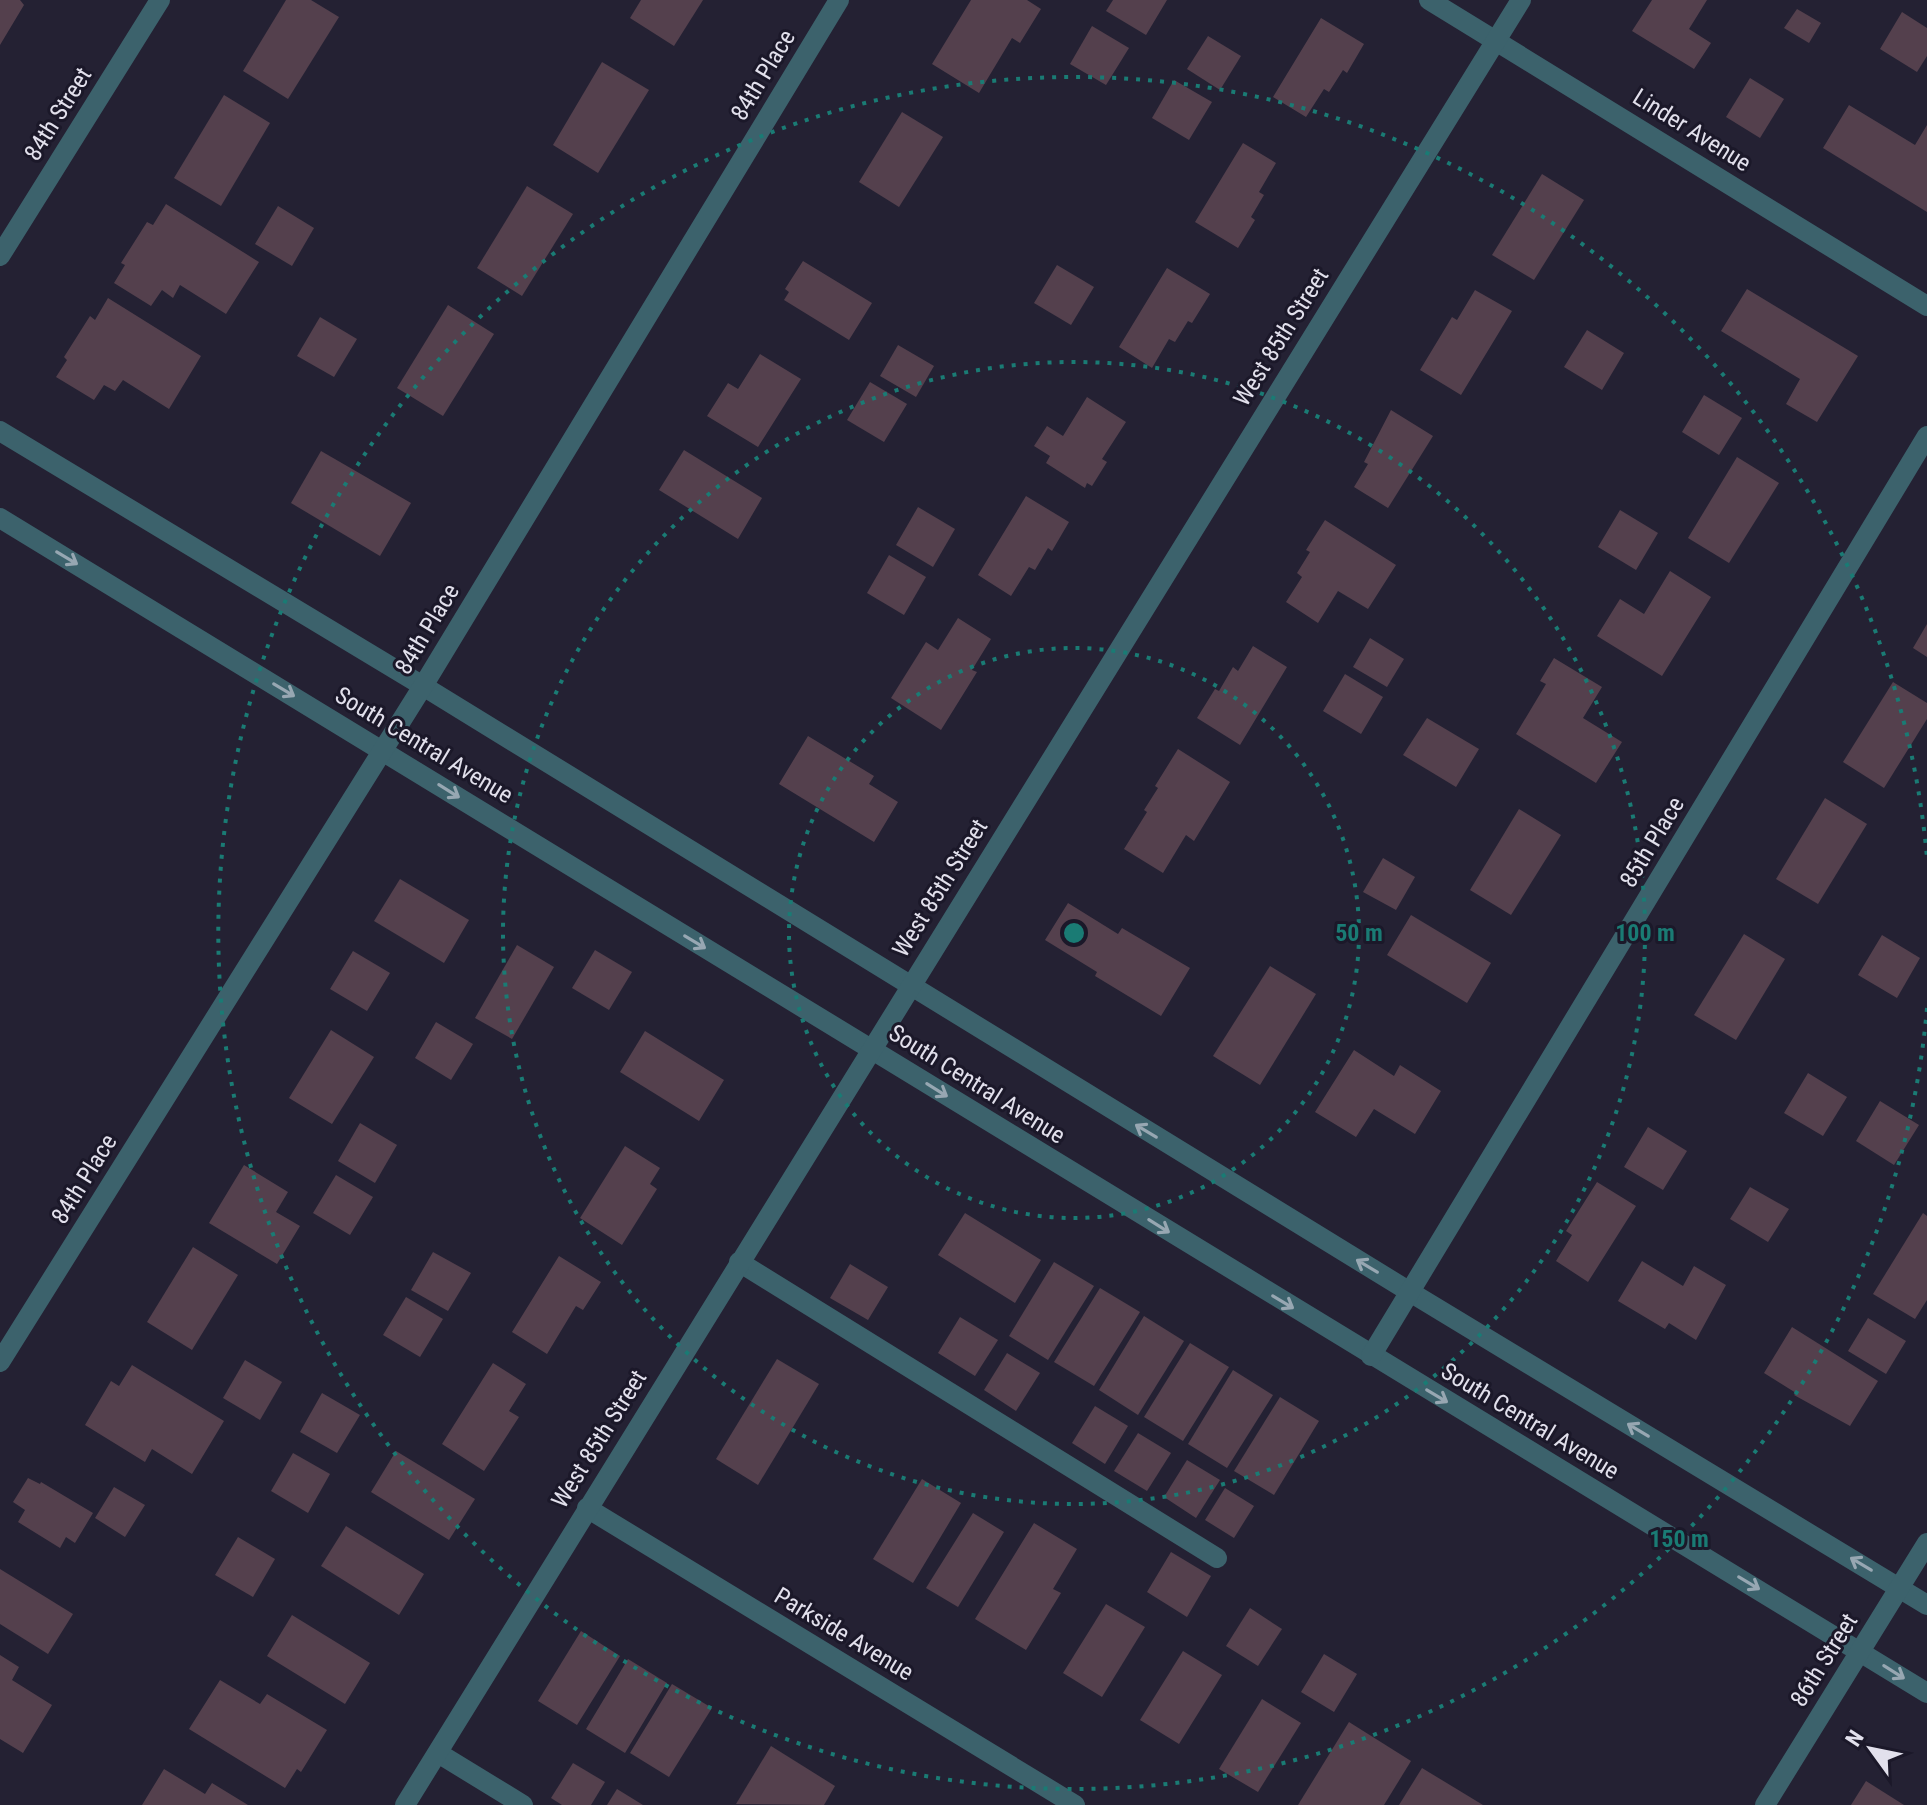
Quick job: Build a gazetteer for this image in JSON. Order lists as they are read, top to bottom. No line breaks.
{"streets":{"street":["84th Place","84th Street","Linder Avenue","West 85th Street","South Central Avenue","85th Place","Parkside Avenue","86th Street"]},"crossings":[["84th Place","South Central Avenue"],["Linder Avenue","West 85th Street"],["West 85th Street","South Central Avenue"],["West 85th Street","Parkside Avenue"],["South Central Avenue","85th Place"],["South Central Avenue","86th Street"]],"north":"top left","rings":["50 m","100 m","150 m"]}
